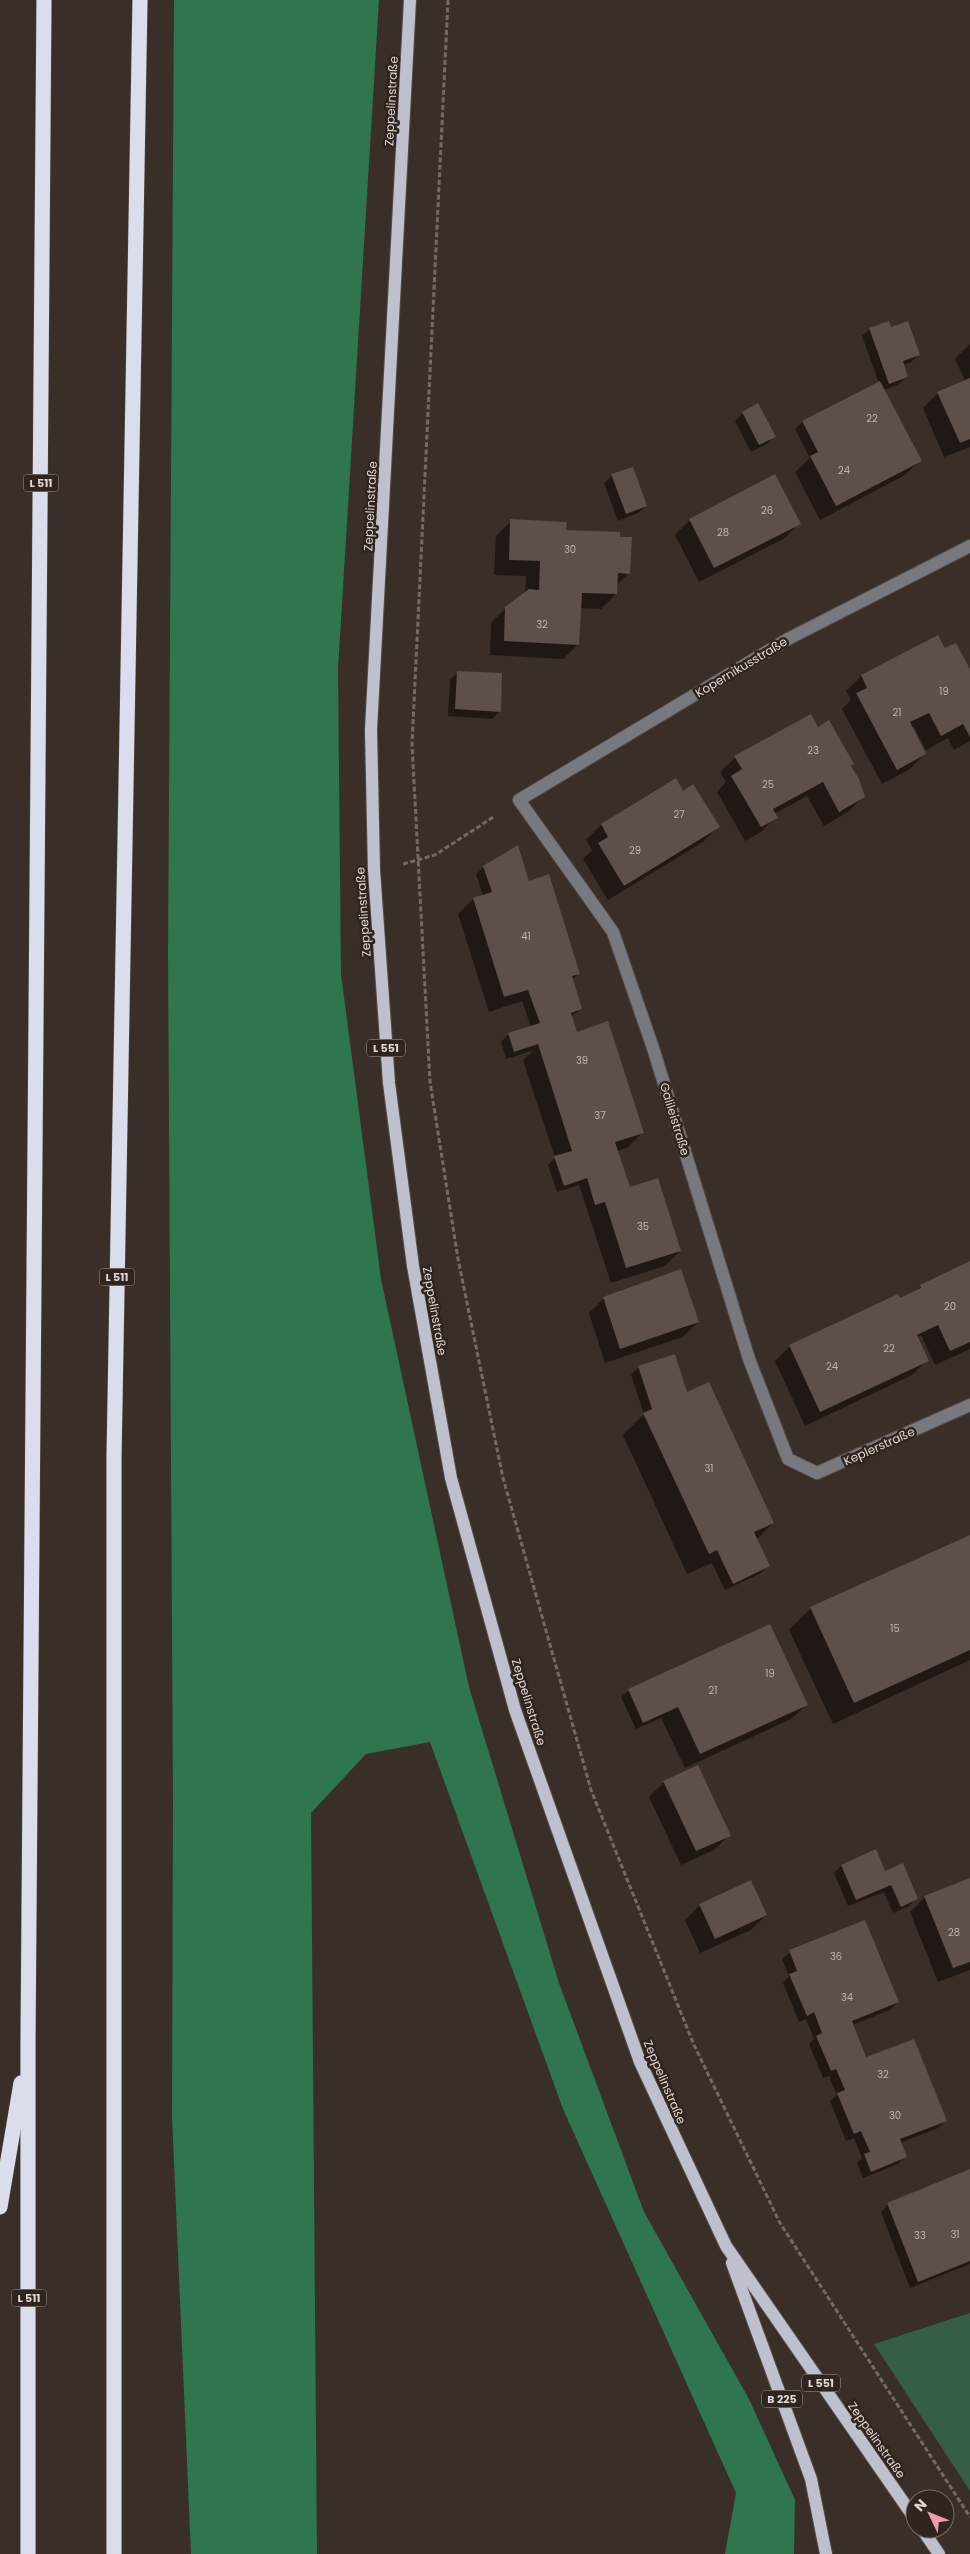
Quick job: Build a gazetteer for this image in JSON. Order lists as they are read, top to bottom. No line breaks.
{"streets":{"highway":["L 511"],"main road":["Zeppelinstraße","L 551","B 225"],"street":["Kopernikusstraße","Galileistraße","Keplerstraße"]},"crossings":[["Zeppelinstraße","B 225"],["Kopernikusstraße","Galileistraße"],["Galileistraße","Keplerstraße"]],"house_numbers":["22","24","26","28","30","32","19","21","23","25","27","29","41","39","37","35","20","22","24","31","15","19","21","28","36","34","32","30","31","33"],"north":"top left"}
